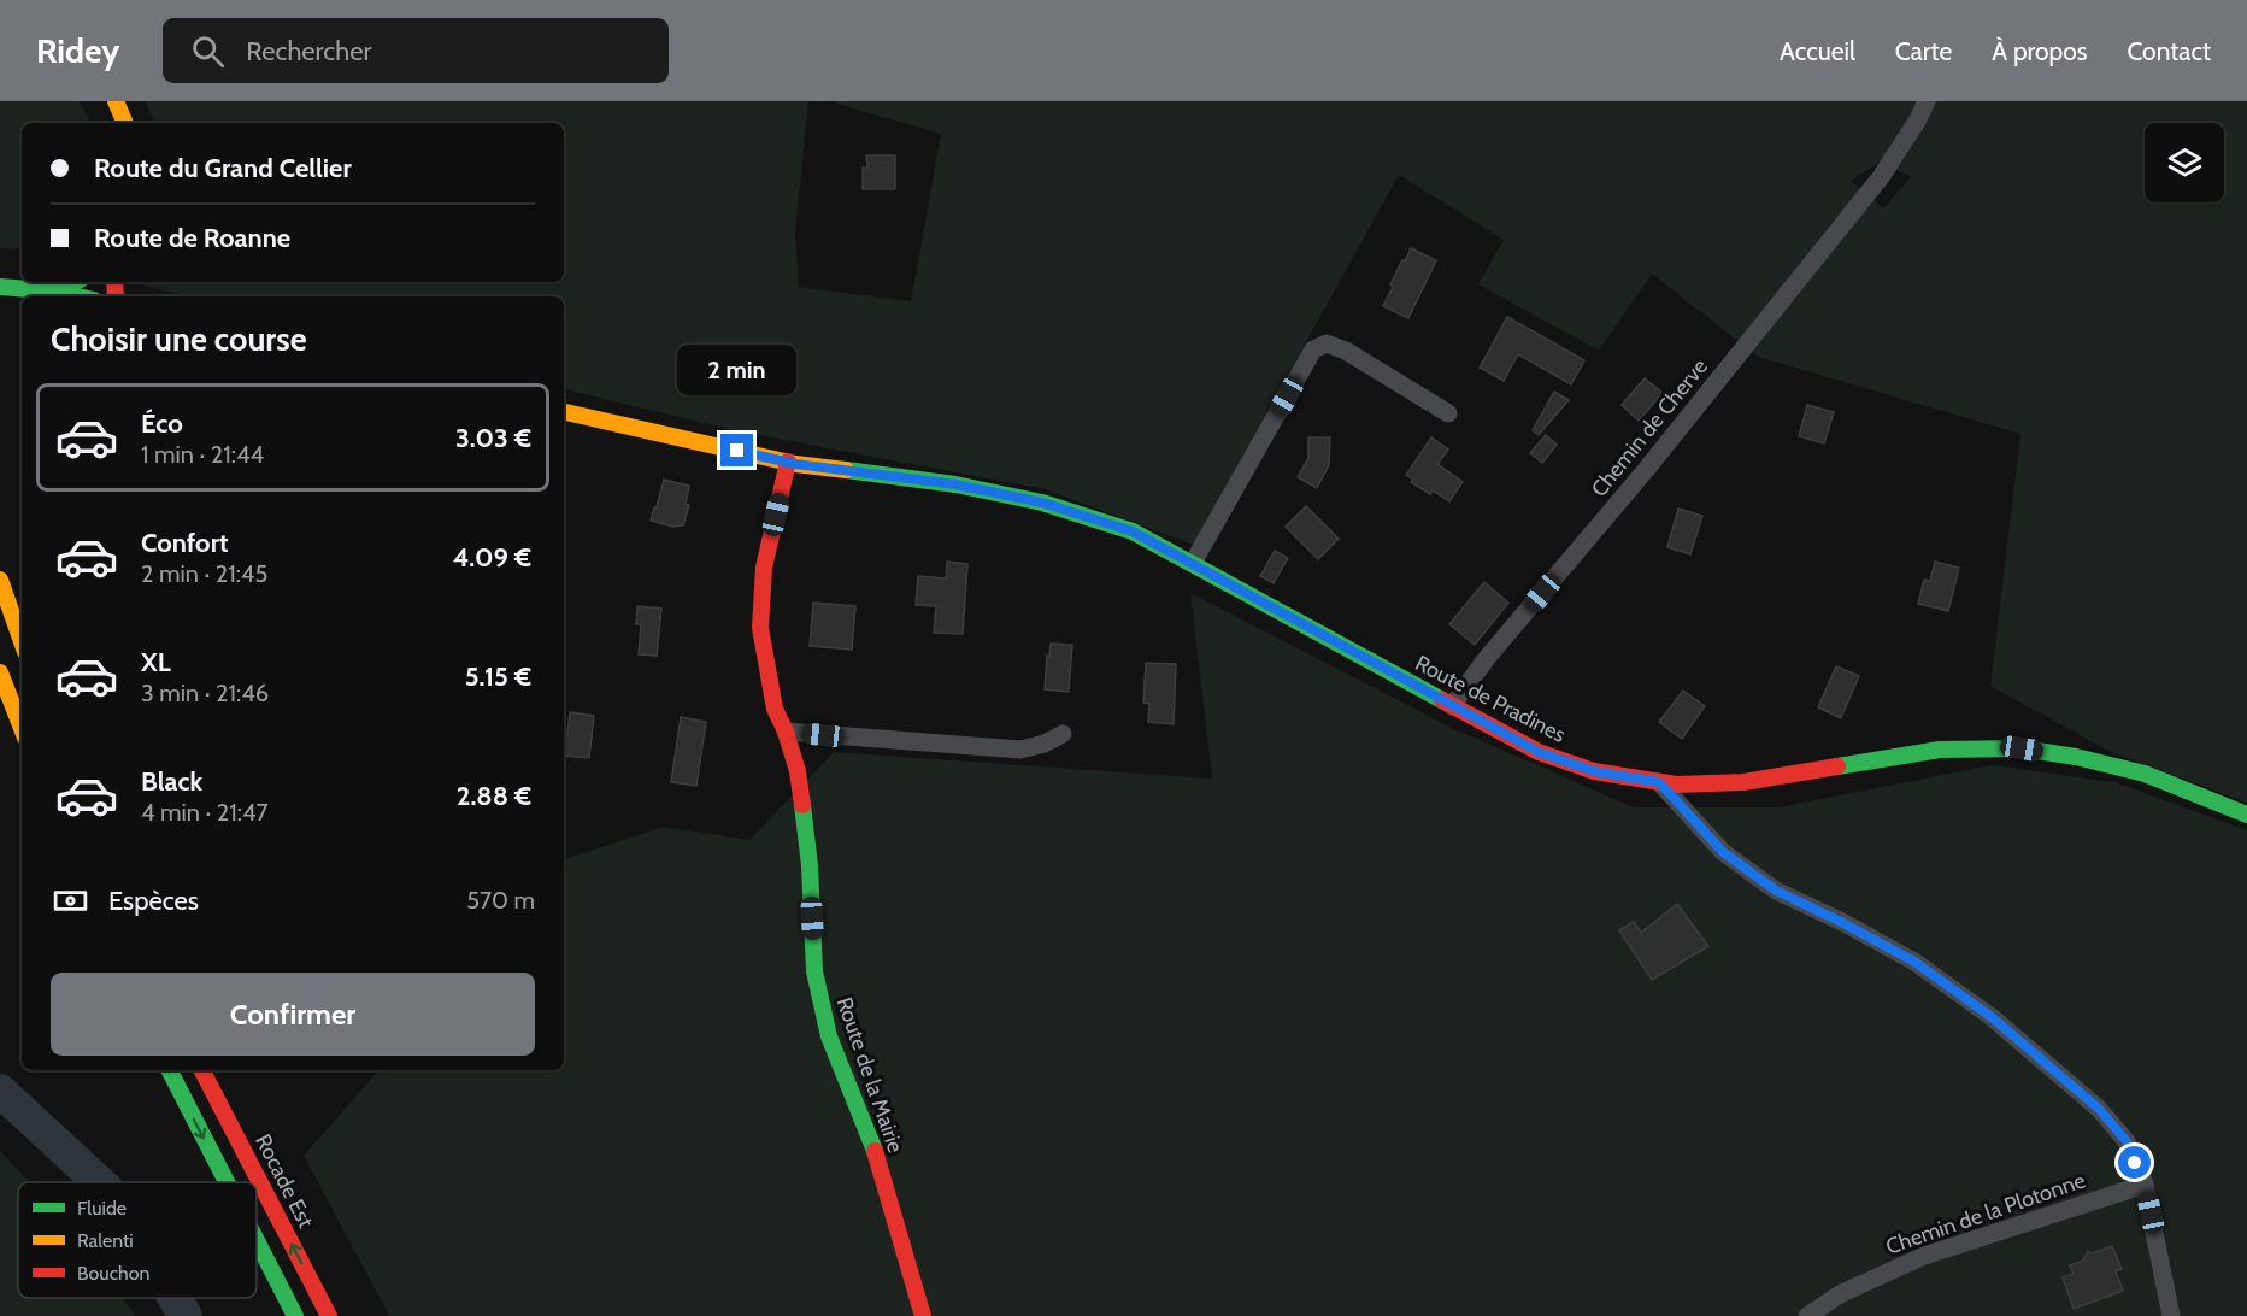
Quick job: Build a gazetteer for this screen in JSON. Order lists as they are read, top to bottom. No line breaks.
{"streets":{"main road":["Route de Pradines","Route de la Mairie","Rocade Est"],"street":["Chemin de Cherve","Chemin de la Plotonne"]},"crossings":[["Chemin de Cherve","Route de Pradines"],["Route de Pradines","Route de la Mairie"]],"legend":["Fluide","Ralenti","Bouchon"],"page":{"header":"Ridey","search":"Rechercher","nav":["Accueil","Carte","À propos","Contact"],"banner":["Route du Grand Cellier","Route de Roanne"],"heading":"Choisir une course","bubble":"2 min","list":[{"name":"Éco","note":"1 min · 21:44","value":"3.03 €"},{"name":"Confort","note":"2 min · 21:45","value":"4.09 €"},{"name":"XL","note":"3 min · 21:46","value":"5.15 €"},{"name":"Black","note":"4 min · 21:47","value":"2.88 €"}],"pay":["Espèces","570 m"],"buttons":"Confirmer"}}
